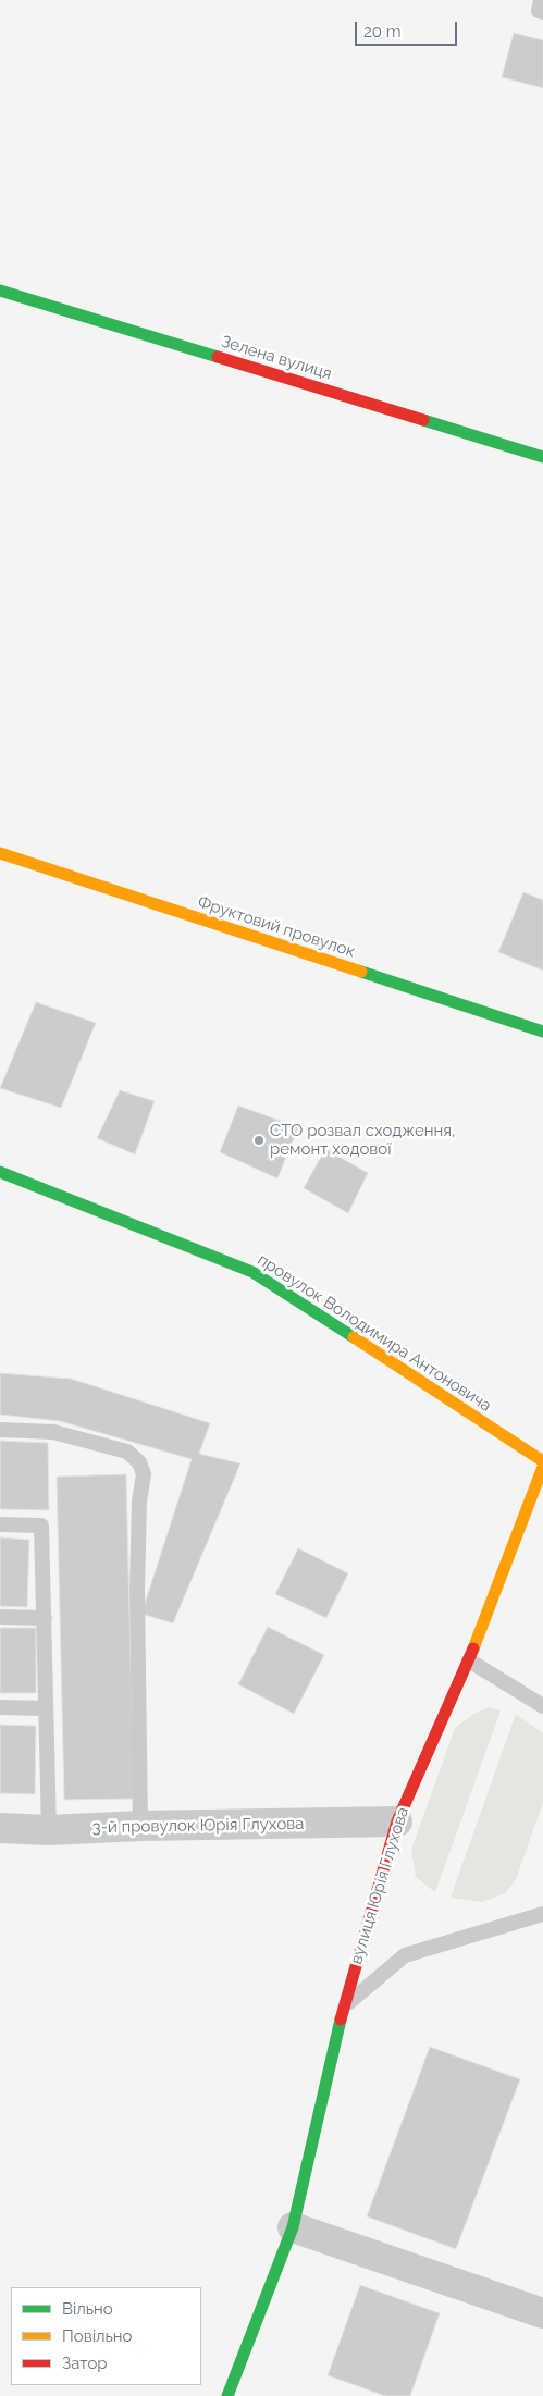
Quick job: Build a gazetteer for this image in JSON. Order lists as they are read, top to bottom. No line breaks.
{"streets":{"street":["Зелена вулиця","Фруктовий провулок","провулок Володимира Антоновича","3-й провулок Юрія Глухова","вулиця Юрія Глухова"]},"crossings":[["3-й провулок Юрія Глухова","вулиця Юрія Глухова"]],"places":["СТО розвал сходження, ремонт ходової"],"legend":["Вільно","Повільно","Затор"],"scale_bar":"20 m"}
